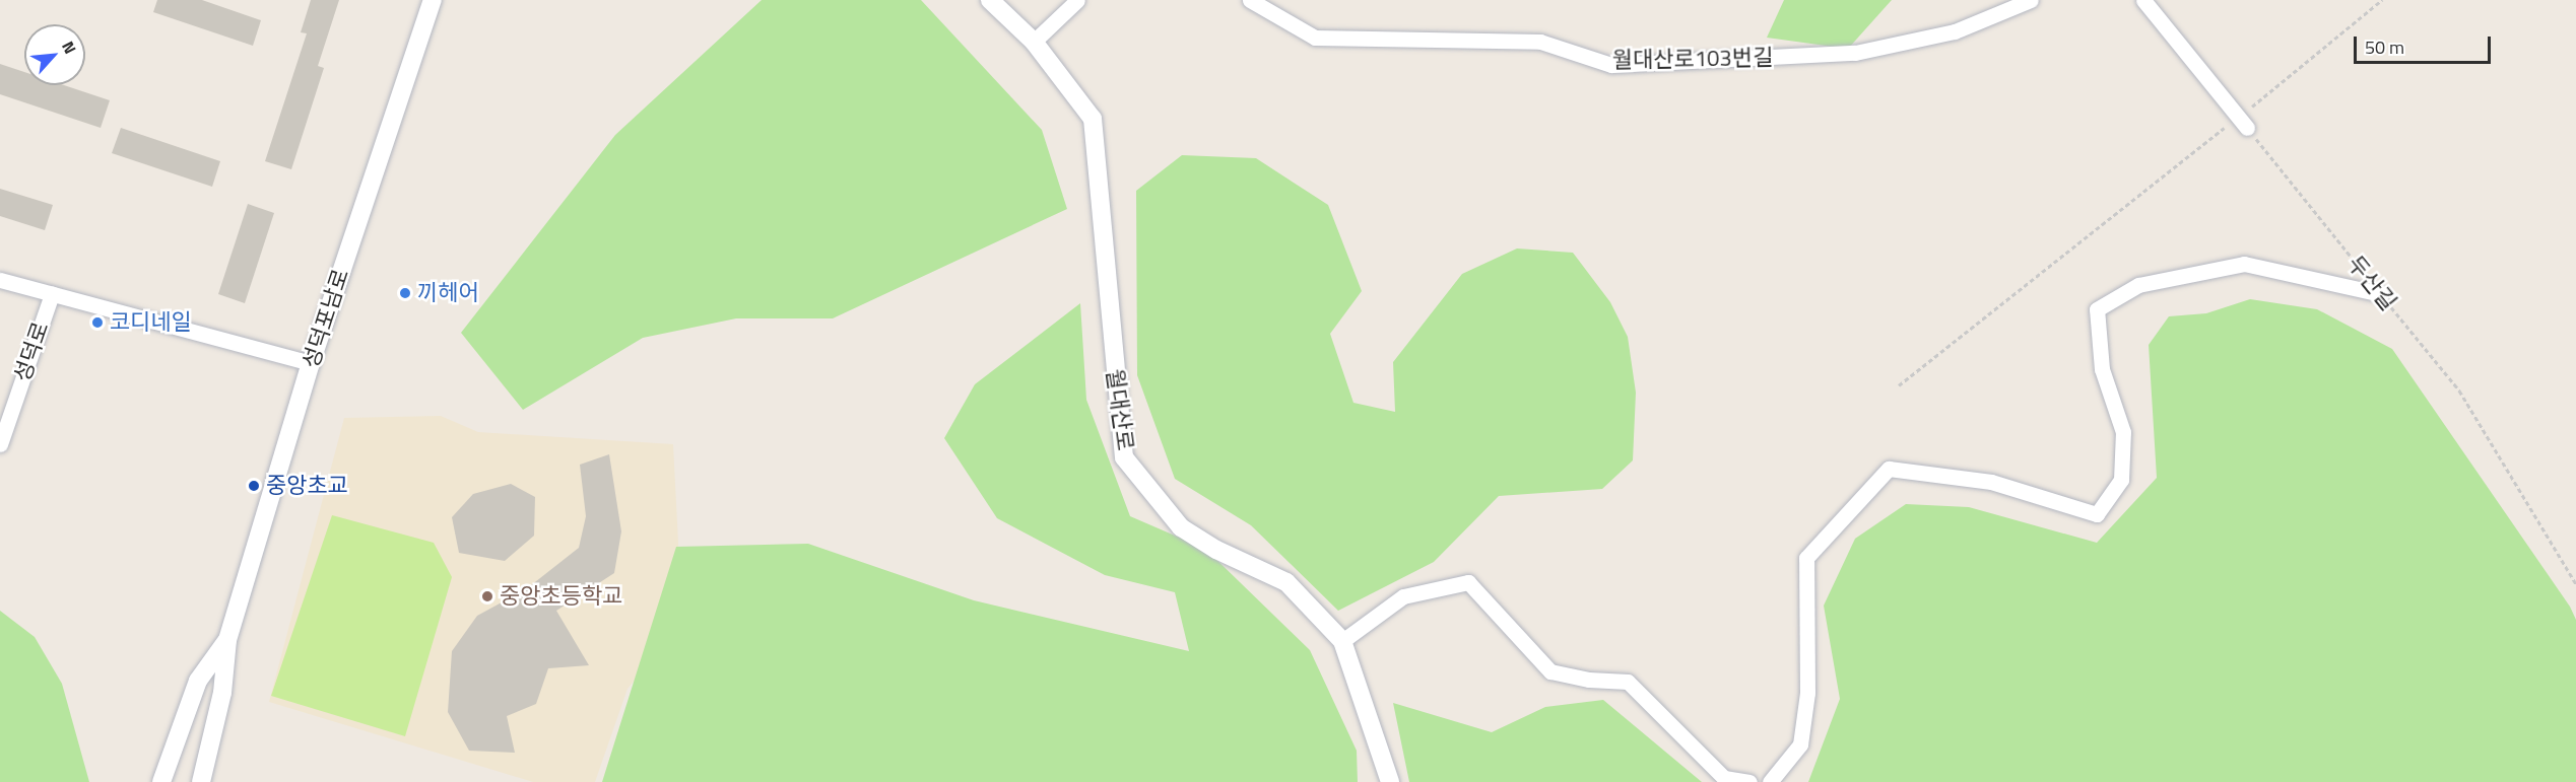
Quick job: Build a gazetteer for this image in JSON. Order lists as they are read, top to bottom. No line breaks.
{"streets":{"street":["월대산로103번길","성덕포남로","성덕로","월대산로"],"path":["두산길"]},"places":["끼헤어","코디네일","중앙초교","중앙초등학교"],"scale_bar":"50 m","north":"top right"}
